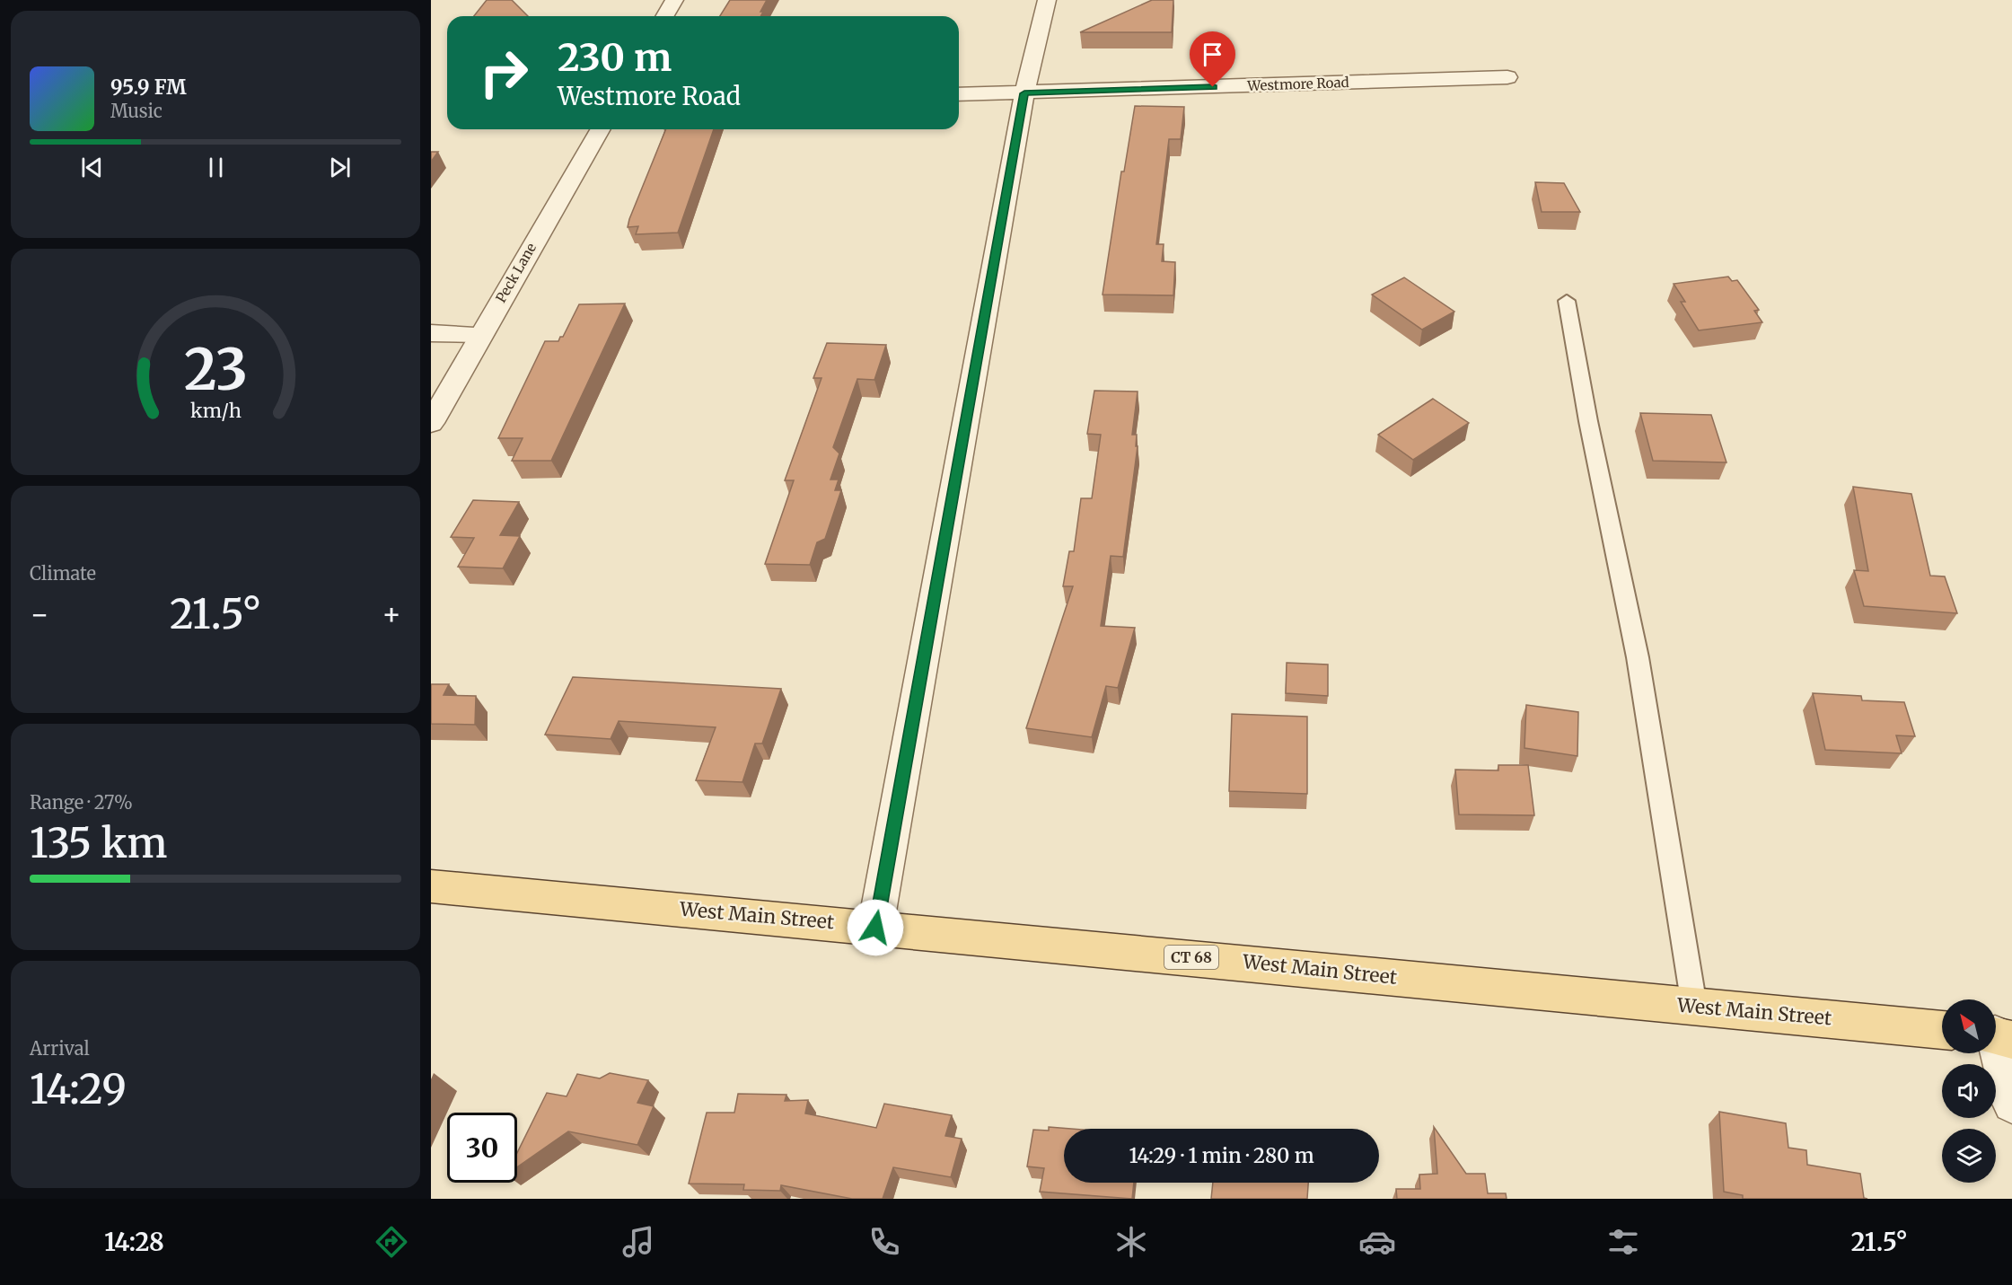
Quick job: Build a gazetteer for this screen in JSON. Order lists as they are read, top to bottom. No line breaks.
{"streets":{"main road":["West Main Street","CT 68"],"street":["Westmore Road","Peck Lane"]},"north":"top left","page":{"turn":["230 m","Westmore Road"],"song":["95.9 FM","Music"],"tile":["Climate",["Range · 27%","135 km"],["Arrival","14:29"]],"heat":["−","21.5°","+"],"limit":"30","trip":"14:29 · 1 min · 280 m","tabs":["14:28","21.5°"],"gauge":["23","km/h"]}}
